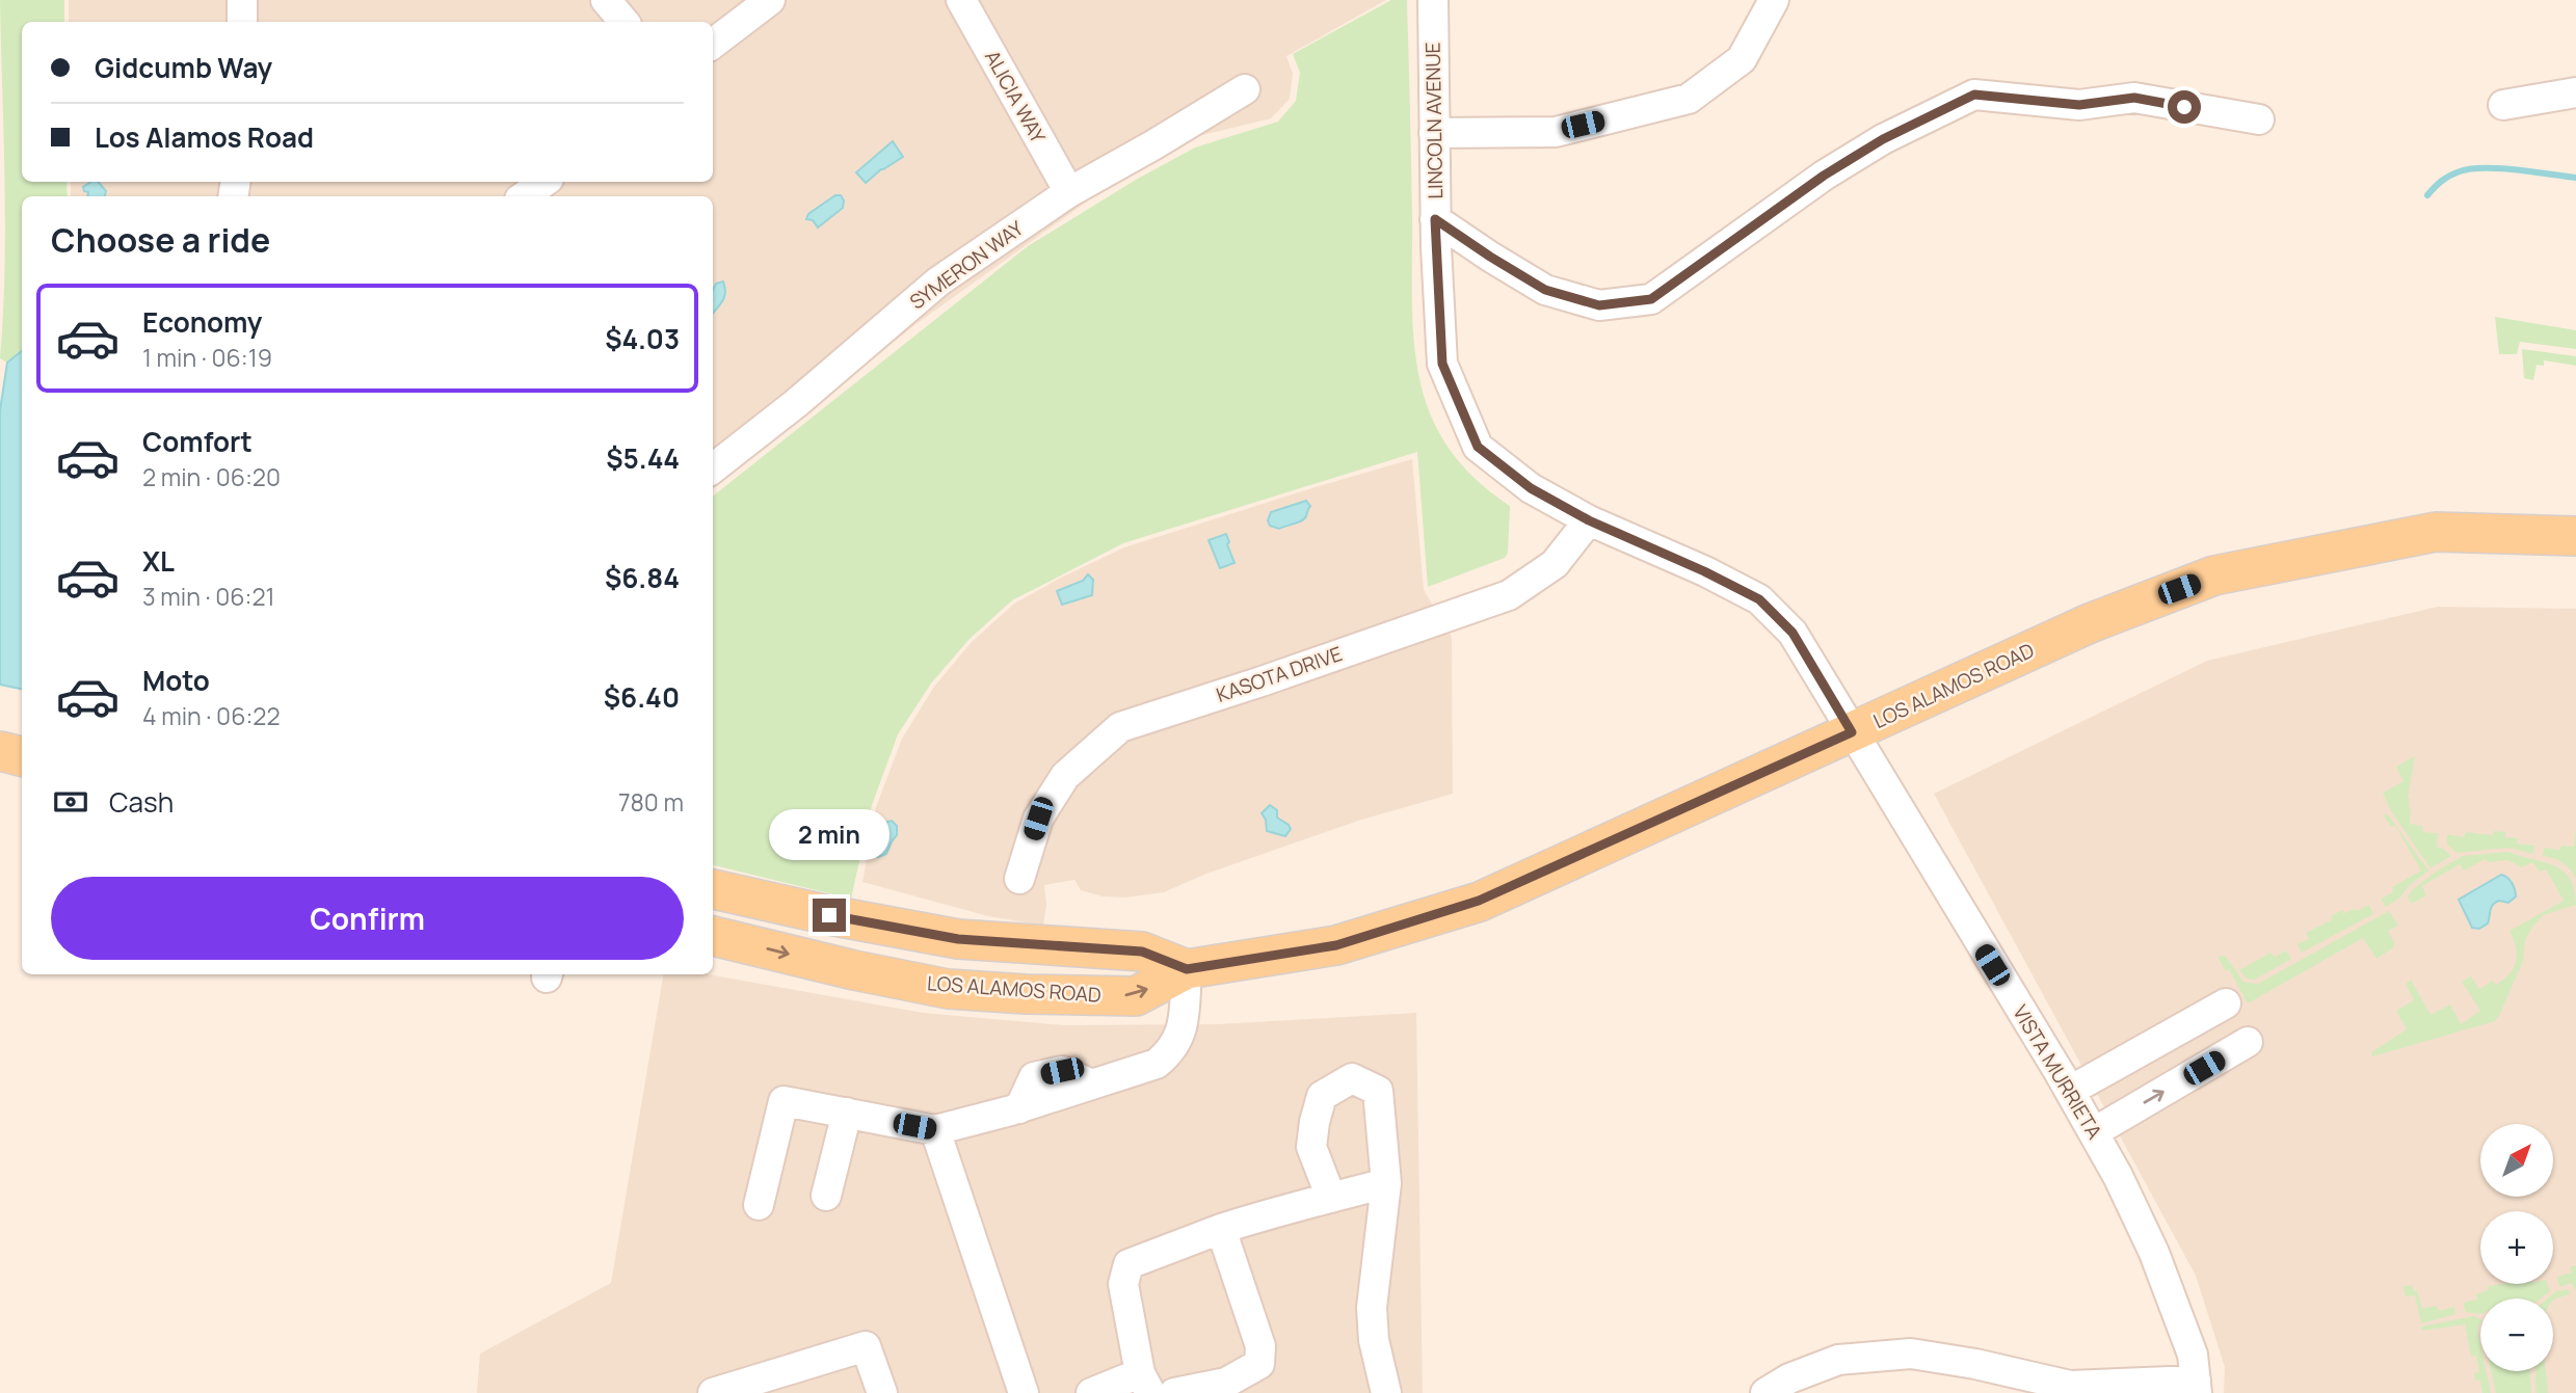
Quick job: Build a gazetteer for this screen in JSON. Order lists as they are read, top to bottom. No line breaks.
{"streets":{"main road":["LOS ALAMOS ROAD"],"street":["ALICIA WAY","LINCOLN AVENUE","SYMERON WAY","KASOTA DRIVE","VISTA MURRIETA"]},"crossings":[["ALICIA WAY","SYMERON WAY"],["LINCOLN AVENUE","KASOTA DRIVE"],["LINCOLN AVENUE","LOS ALAMOS ROAD"],["LINCOLN AVENUE","VISTA MURRIETA"],["LOS ALAMOS ROAD","VISTA MURRIETA"]],"north":"top right","page":{"banner":["Gidcumb Way","Los Alamos Road"],"heading":"Choose a ride","list":[{"name":"Economy","note":"1 min · 06:19","value":"$4.03"},{"name":"Comfort","note":"2 min · 06:20","value":"$5.44"},{"name":"XL","note":"3 min · 06:21","value":"$6.84"},{"name":"Moto","note":"4 min · 06:22","value":"$6.40"}],"pay":["Cash","780 m"],"bubble":"2 min","buttons":"Confirm","map_buttons":["+","−"]}}
